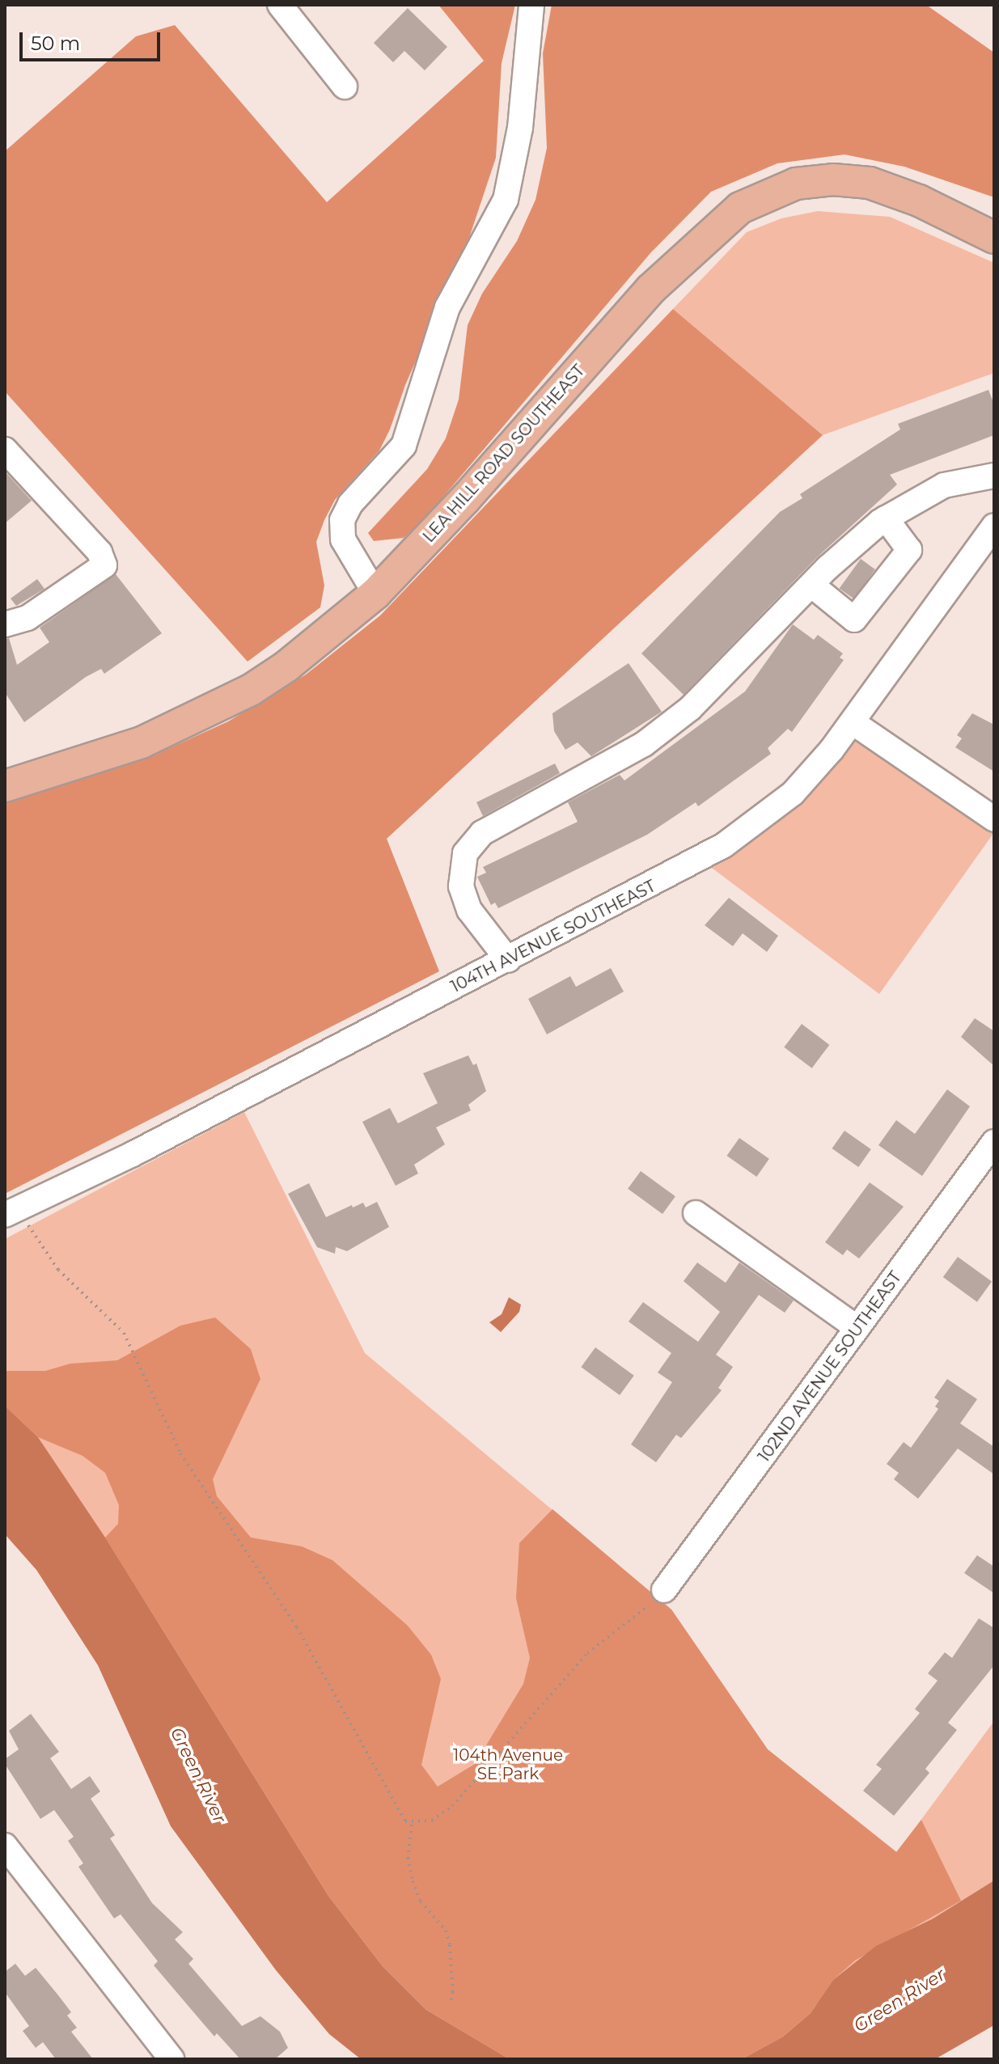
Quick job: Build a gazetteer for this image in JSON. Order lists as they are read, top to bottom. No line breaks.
{"streets":{"main road":["LEA HILL ROAD SOUTHEAST"],"street":["104TH AVENUE SOUTHEAST","102ND AVENUE SOUTHEAST"]},"water":["Green River"],"parks":["104th Avenue SE Park"],"scale_bar":"50 m"}
